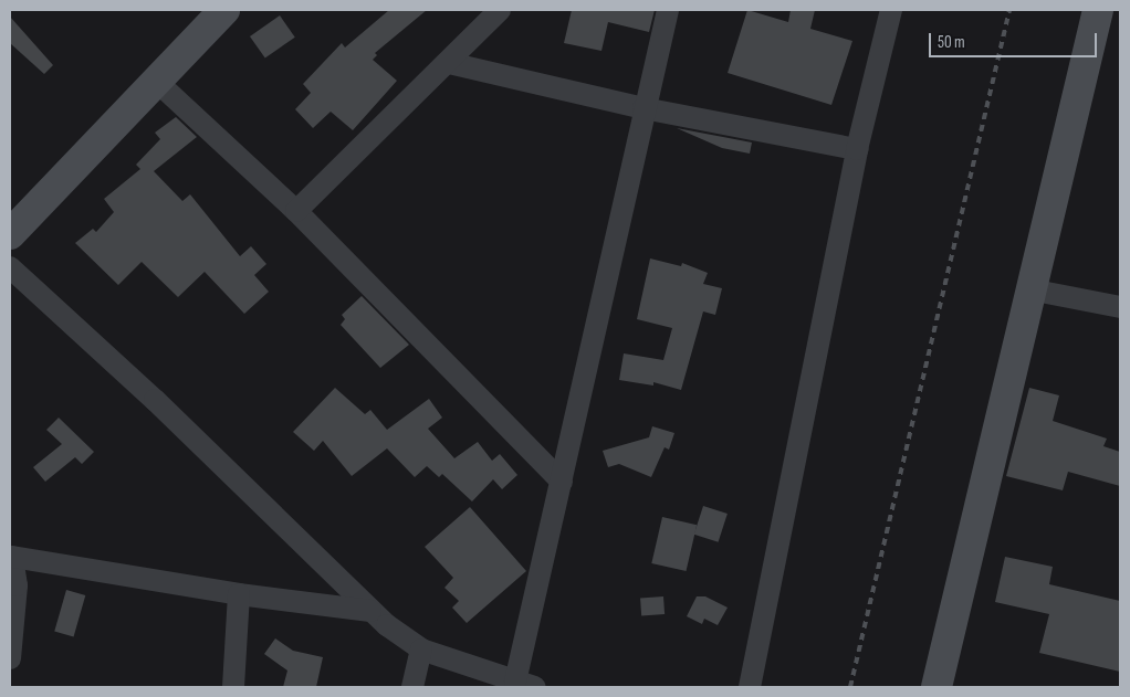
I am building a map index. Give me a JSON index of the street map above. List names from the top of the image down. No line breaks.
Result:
{"scale_bar":"50 m"}
